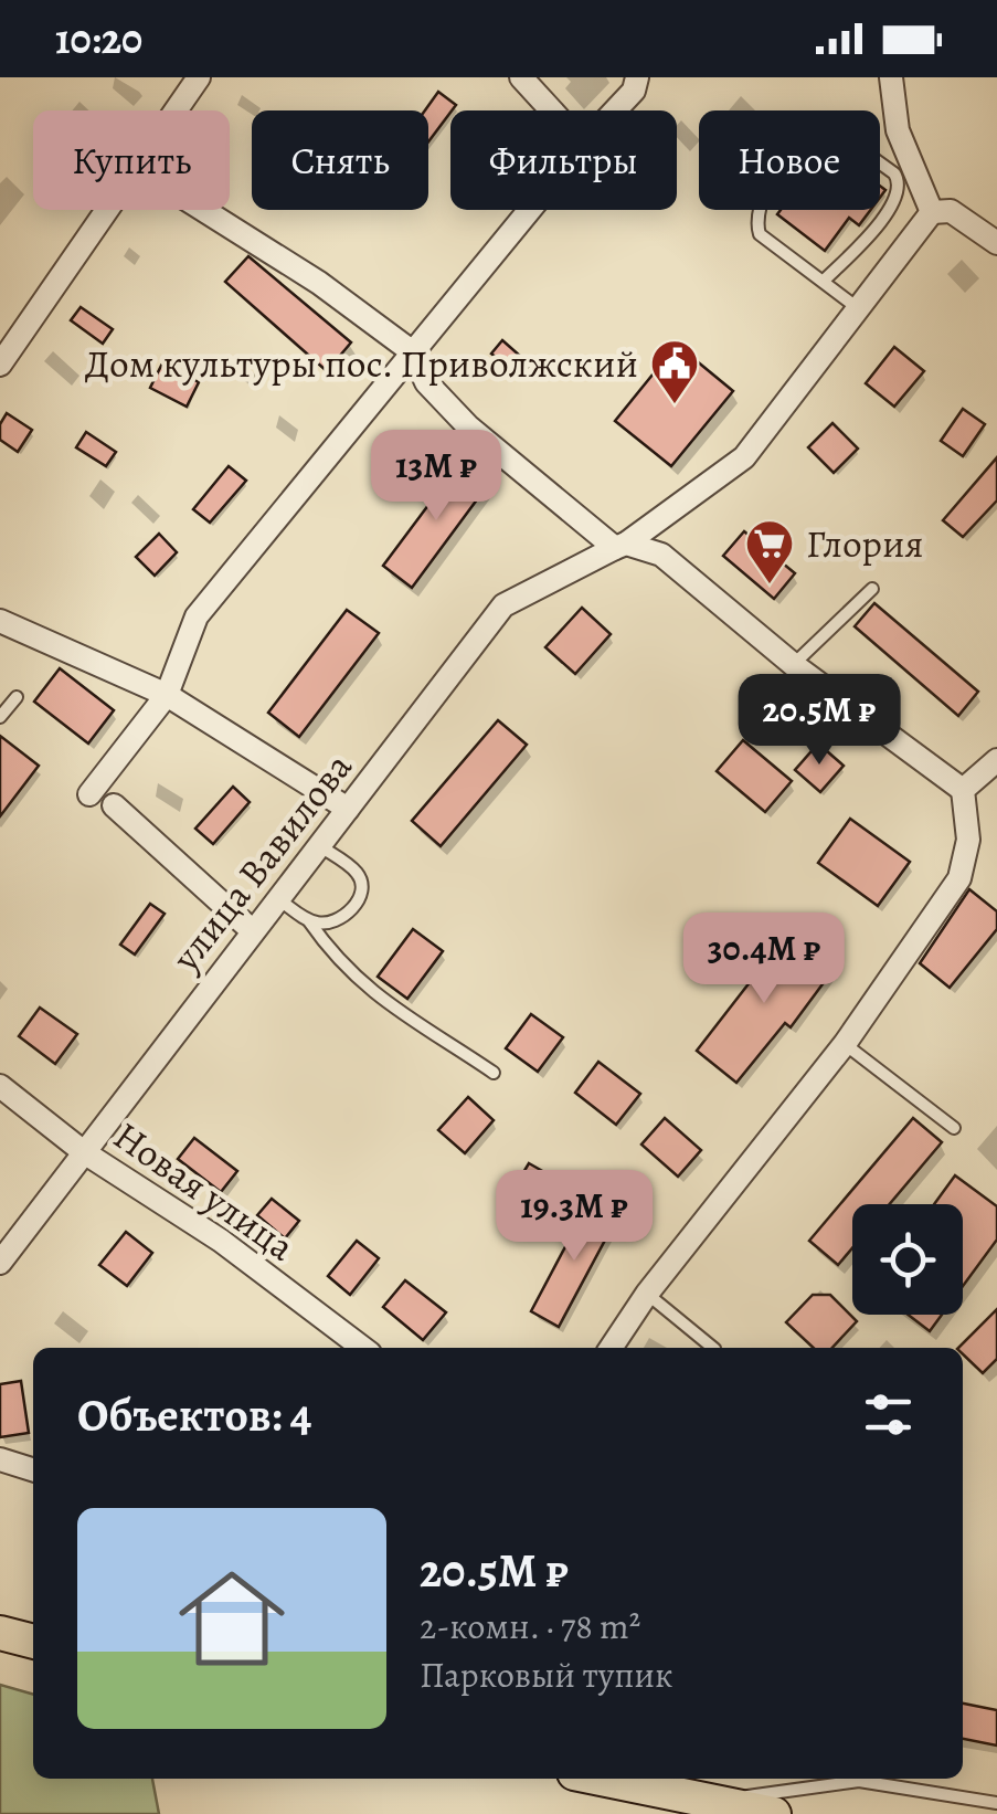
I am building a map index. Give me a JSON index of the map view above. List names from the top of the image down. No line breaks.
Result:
{"streets":{"street":["улица Вавилова","Новая улица"]},"crossings":[["улица Вавилова","Новая улица"]],"places":{"public building":["Дом культуры пос. Приволжский"],"supermarket":["Глория"]},"page":{"status":"10:20","chip":["Купить","Снять","Фильтры","Новое"],"price":["13M ₽","20.5M ₽","30.4M ₽","19.3M ₽"],"heading":"Объектов: 4","list":[{"name":"20.5M ₽","note":"2-комн. · 78 m² · Парковый тупик"}]}}
